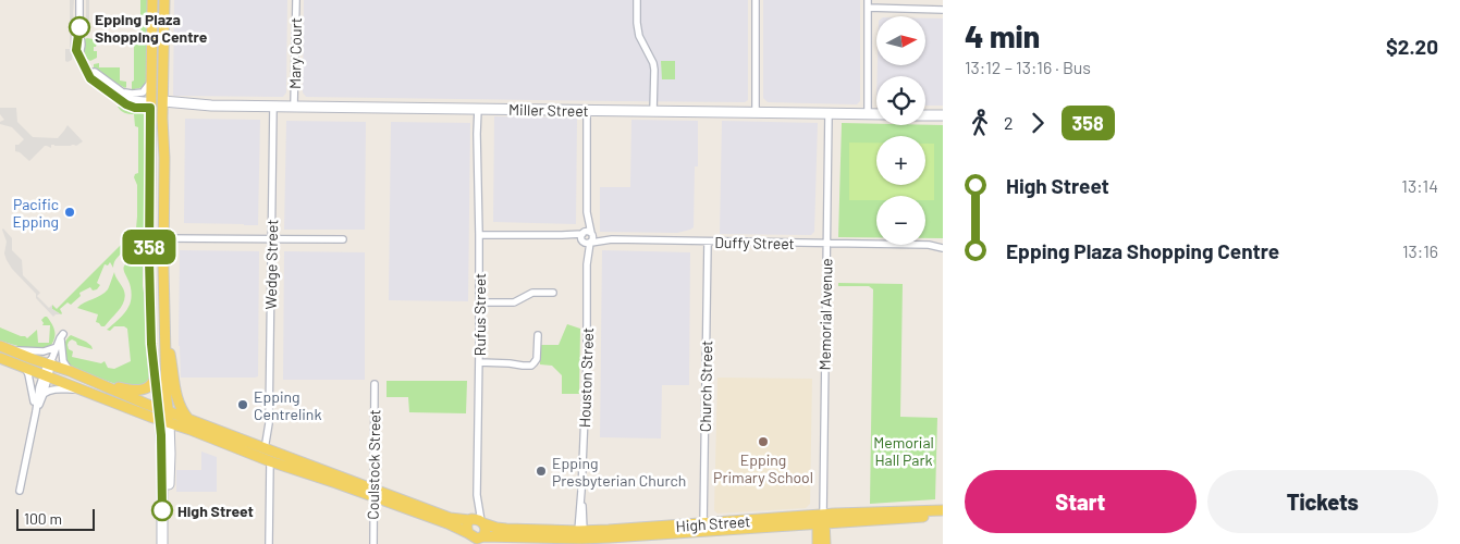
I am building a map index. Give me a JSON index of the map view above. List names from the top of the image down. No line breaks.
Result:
{"streets":{"main road":["Memorial Avenue","High Street"],"street":["Mary Court","Miller Street","Duffy Street","Wedge Street","Rufus Street","Houston Street","Church Street","Coulstock Street"]},"crossings":[["Mary Court","Miller Street"],["Miller Street","Wedge Street"],["Miller Street","Rufus Street"],["Miller Street","Memorial Avenue"],["Miller Street","Houston Street"],["Duffy Street","Rufus Street"],["Duffy Street","Memorial Avenue"],["Duffy Street","Houston Street"],["Duffy Street","Church Street"],["Wedge Street","High Street"],["Rufus Street","High Street"],["Memorial Avenue","High Street"],["Houston Street","High Street"],["Church Street","High Street"],["Coulstock Street","High Street"]],"parks":["Memorial Hall Park"],"places":["Epping Plaza Shopping Centre","Pacific Epping","Epping Centrelink","Epping Primary School","Epping Presbyterian Church","High Street"],"lines":["bus line 358"],"scale_bar":"100 m","north":"right","page":{"on_map":"358","heading":["4 min","13:12 – 13:16 · Bus","$2.20"],"map_buttons":["+","−"],"legs":["2","358"],"list":[{"name":"High Street","value":"13:14"},{"name":"Epping Plaza Shopping Centre","value":"13:16"}],"buttons":["Start","Tickets"],"scale":"100 m"}}
